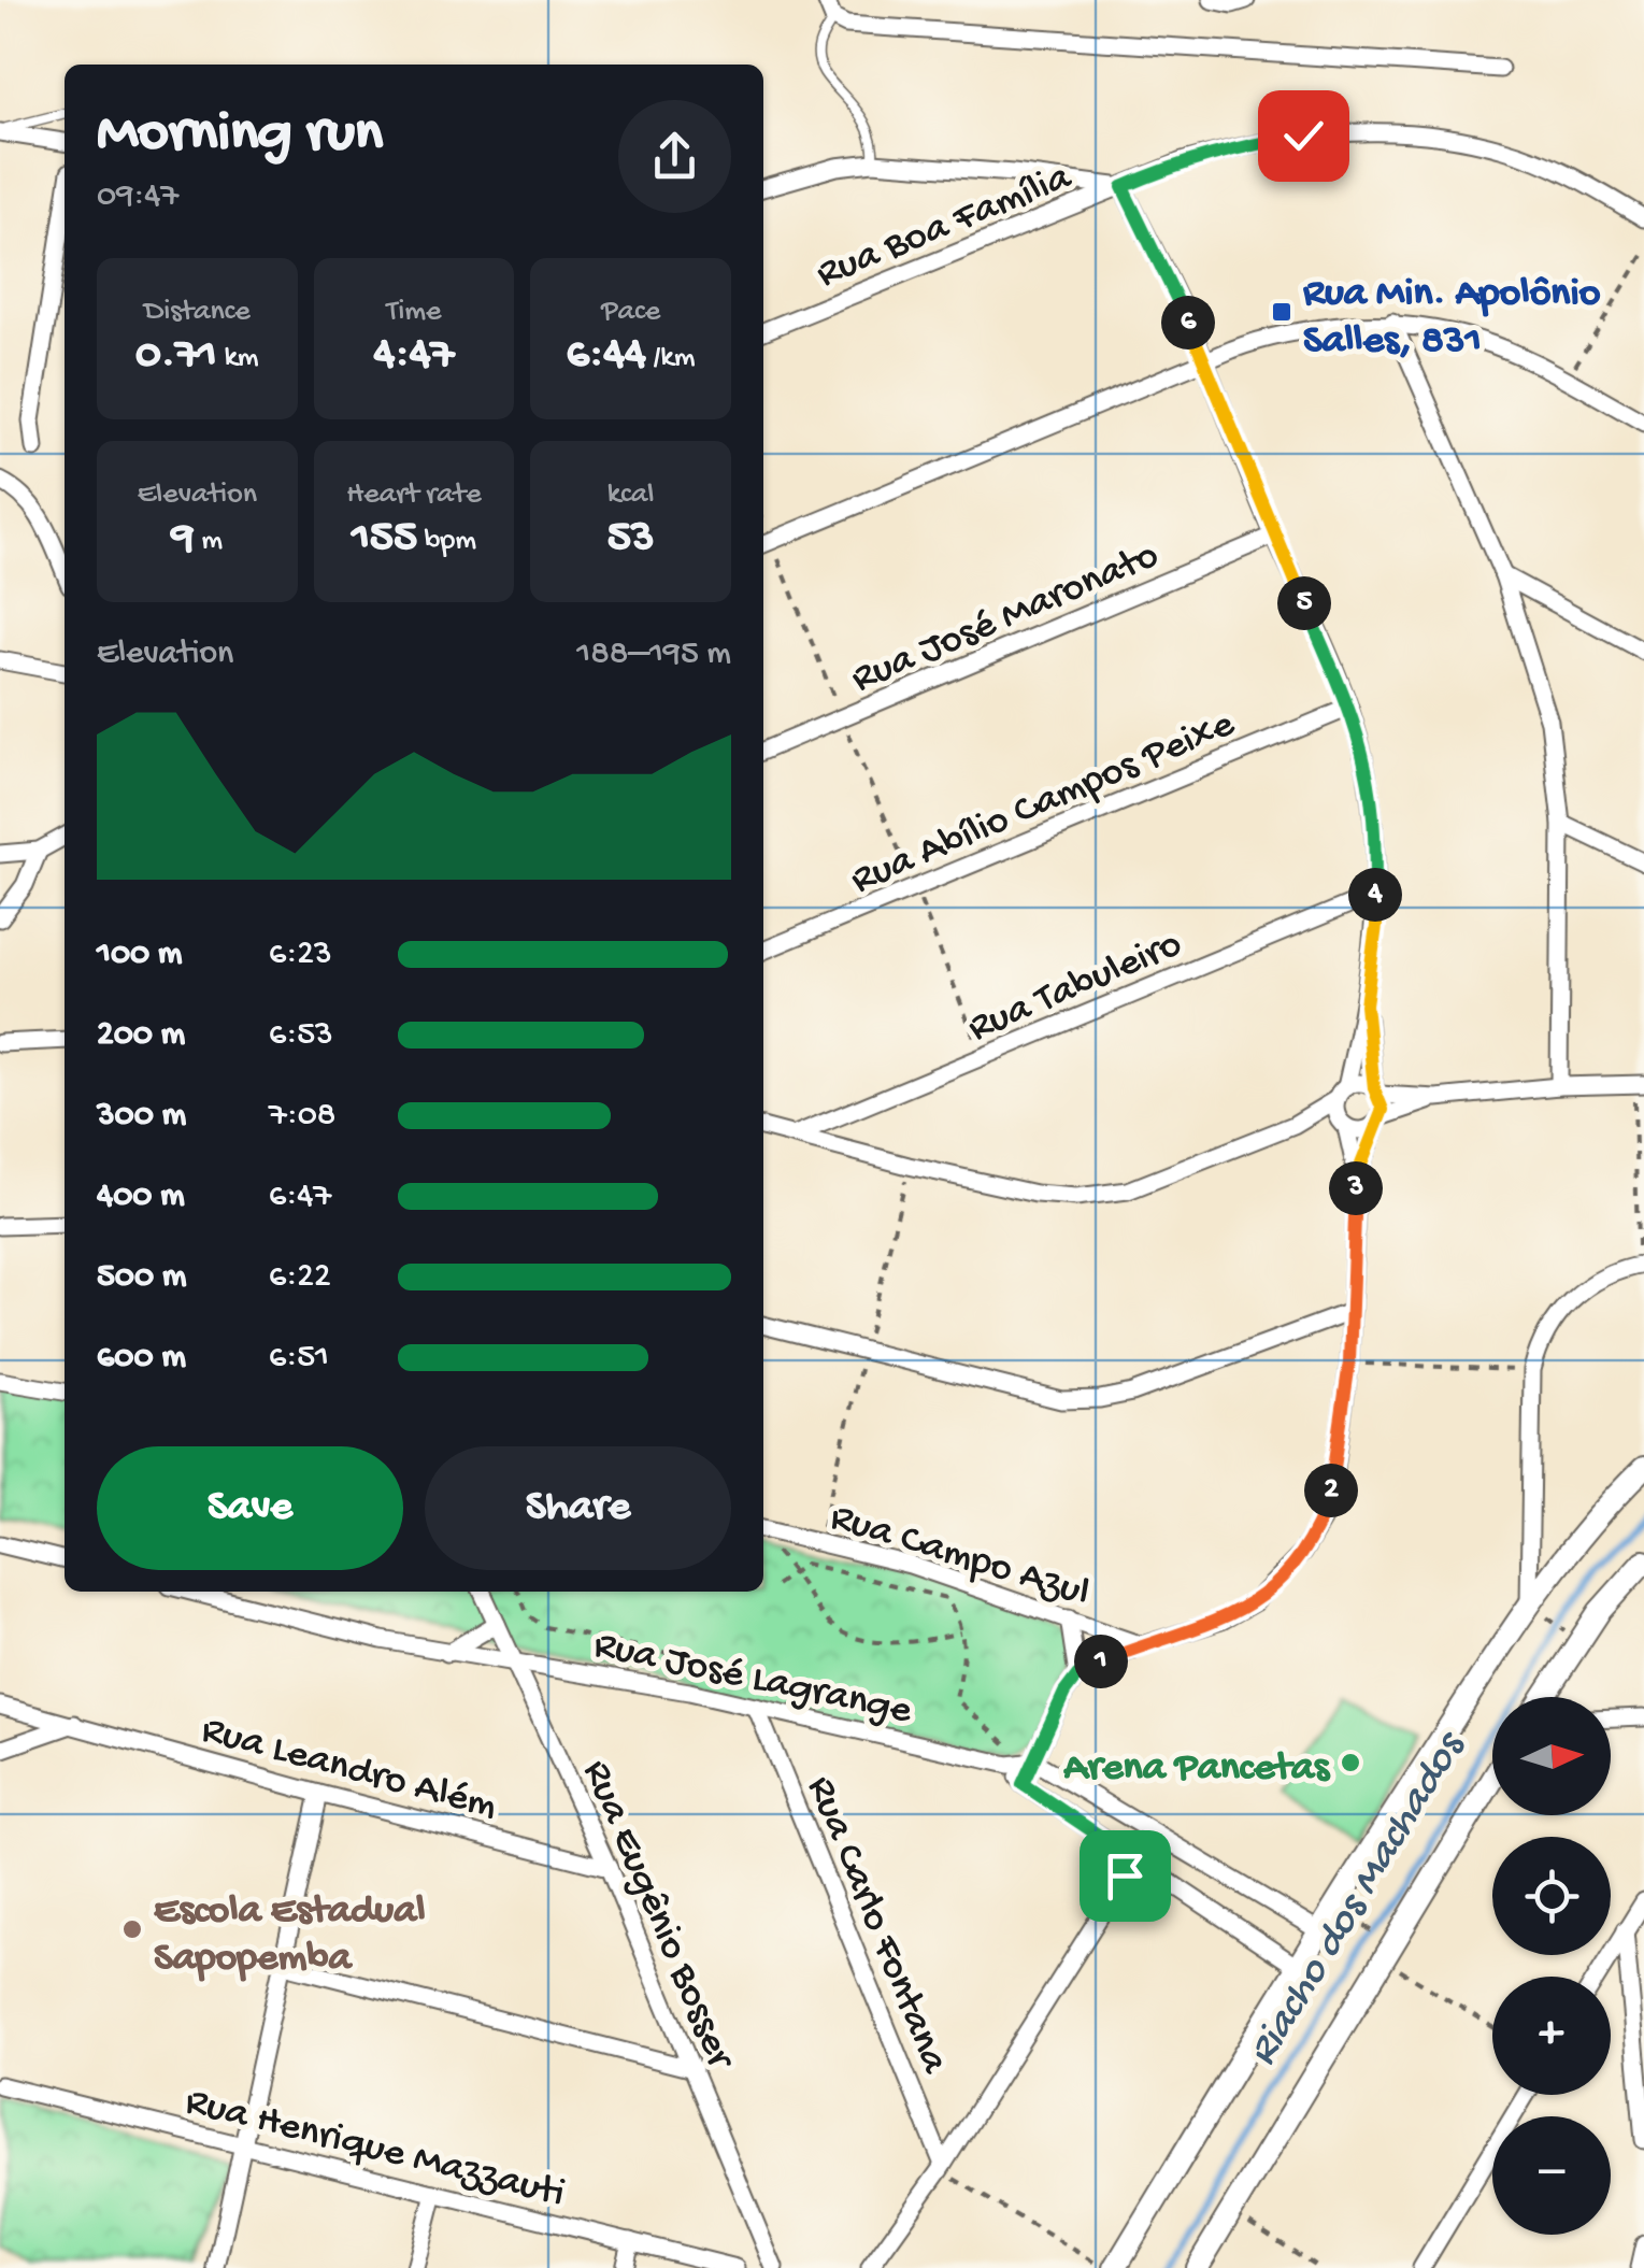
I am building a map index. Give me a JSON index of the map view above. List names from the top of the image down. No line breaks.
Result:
{"streets":{"street":["Rua Boa Família","Rua José Maronato","Rua Abílio Campos Peixe","Rua Tabuleiro","Rua Campo Azul","Rua José Lagrange","Rua Leandro Além","Rua Eugênio Bosser","Rua Carlo Fontana","Rua Henrique Mazzauti"]},"crossings":[["Rua José Lagrange","Rua Eugênio Bosser"],["Rua José Lagrange","Rua Carlo Fontana"],["Rua Leandro Além","Rua Eugênio Bosser"]],"water":["Riacho dos Machados"],"places":{"transit":["Rua Min. Apolônio Salles, 831"],"other":["Arena Pancetas","Escola Estadual Sapopemba"]},"north":"right","page":{"heading":["Morning run","09:47"],"stats":[["Distance","0.71 km"],["Time","4:47"],["Pace","6:44 /km"],["Elevation","9 m"],["Heart rate","155 bpm"],["kcal","53"]],"pins":["6","5","4","3","2","1"],"chart":["Elevation","188–195 m"],"list":[{"name":"100 m","note":"6:23"},{"name":"200 m","note":"6:53"},{"name":"300 m","note":"7:08"},{"name":"400 m","note":"6:47"},{"name":"500 m","note":"6:22"},{"name":"600 m","note":"6:51"}],"buttons":["Save","Share"],"map_buttons":["+","−"]}}
